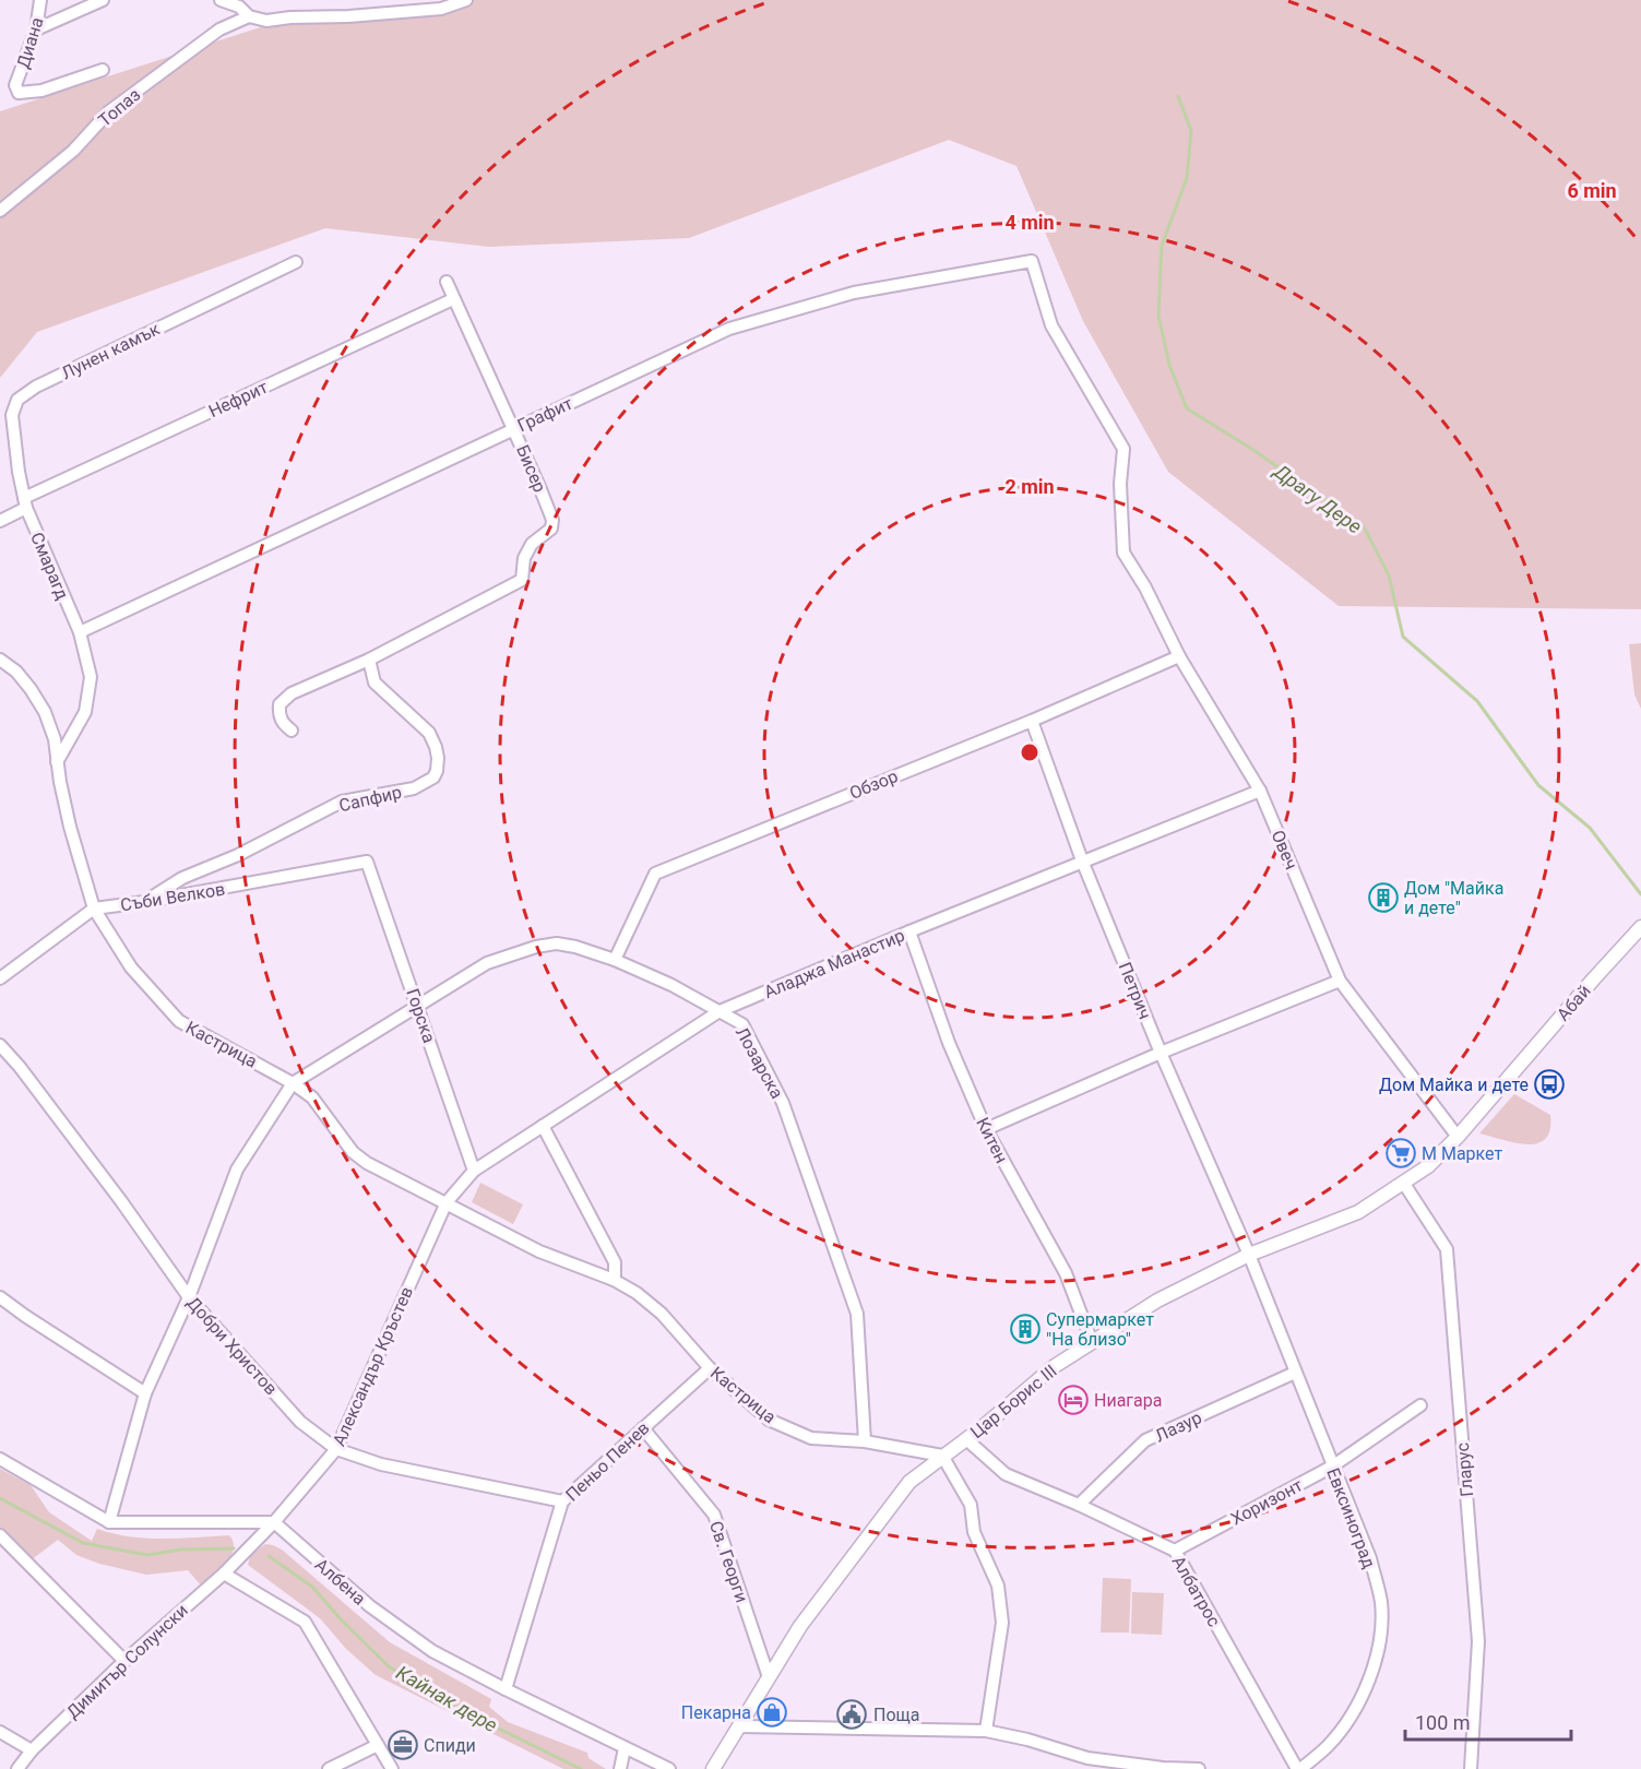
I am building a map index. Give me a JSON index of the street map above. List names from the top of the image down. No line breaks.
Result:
{"streets":{"street":["Диана","Топаз","Лунен камък","Нефрит","Графит","Бисер","Смарагд","Обзор","Сапфир","Овеч","Съби Велков","Аладжа Манастир","Петрич","Абай","Горска","Кастрица","Лозарска","Китен","Добри Христов","Александър Кръстев","Цар Борис III","Лазур","Пеньо Пенев","Гларус","Хоризонт","Евксиноград","Св. Георги","Албена","Албатрос","Димитър Солунски"]},"crossings":[["Лунен камък","Нефрит"],["Лунен камък","Смарагд"],["Нефрит","Бисер"],["Нефрит","Смарагд"],["Графит","Бисер"],["Графит","Смарагд"],["Графит","Овеч"],["Бисер","Сапфир"],["Смарагд","Кастрица"],["Обзор","Овеч"],["Обзор","Петрич"],["Обзор","Лозарска"],["Сапфир","Съби Велков"],["Овеч","Аладжа Манастир"],["Овеч","Цар Борис III"],["Съби Велков","Горска"],["Съби Велков","Кастрица"],["Аладжа Манастир","Петрич"],["Аладжа Манастир","Горска"],["Аладжа Манастир","Кастрица"],["Аладжа Манастир","Лозарска"],["Аладжа Манастир","Китен"],["Аладжа Манастир","Александър Кръстев"],["Петрич","Цар Борис III"],["Петрич","Евксиноград"],["Абай","Цар Борис III"],["Горска","Лозарска"],["Кастрица","Лозарска"],["Кастрица","Александър Кръстев"],["Кастрица","Цар Борис III"],["Кастрица","Пеньо Пенев"],["Китен","Цар Борис III"],["Добри Христов","Александър Кръстев"],["Добри Христов","Пеньо Пенев"],["Александър Кръстев","Албена"],["Александър Кръстев","Димитър Солунски"],["Цар Борис III","Гларус"],["Цар Борис III","Евксиноград"],["Цар Борис III","Св. Георги"],["Цар Борис III","Албатрос"],["Лазур","Евксиноград"],["Лазур","Албатрос"],["Пеньо Пенев","Св. Георги"],["Пеньо Пенев","Албена"],["Хоризонт","Евксиноград"],["Хоризонт","Албатрос"],["Евксиноград","Албатрос"]],"water":["Драгу Дере","Кайнак дере"],"places":{"building":["Дом \"Майка и дете\"","Супермаркет \"На близо\""],"bus stop":["Дом Майка и дете"],"supermarket":["М Маркет"],"hotel":["Ниагара"],"shop":["Пекарна"],"public building":["Поща"],"office":["Спиди"]},"scale_bar":"100 m","rings":["6 min","4 min","2 min"]}
